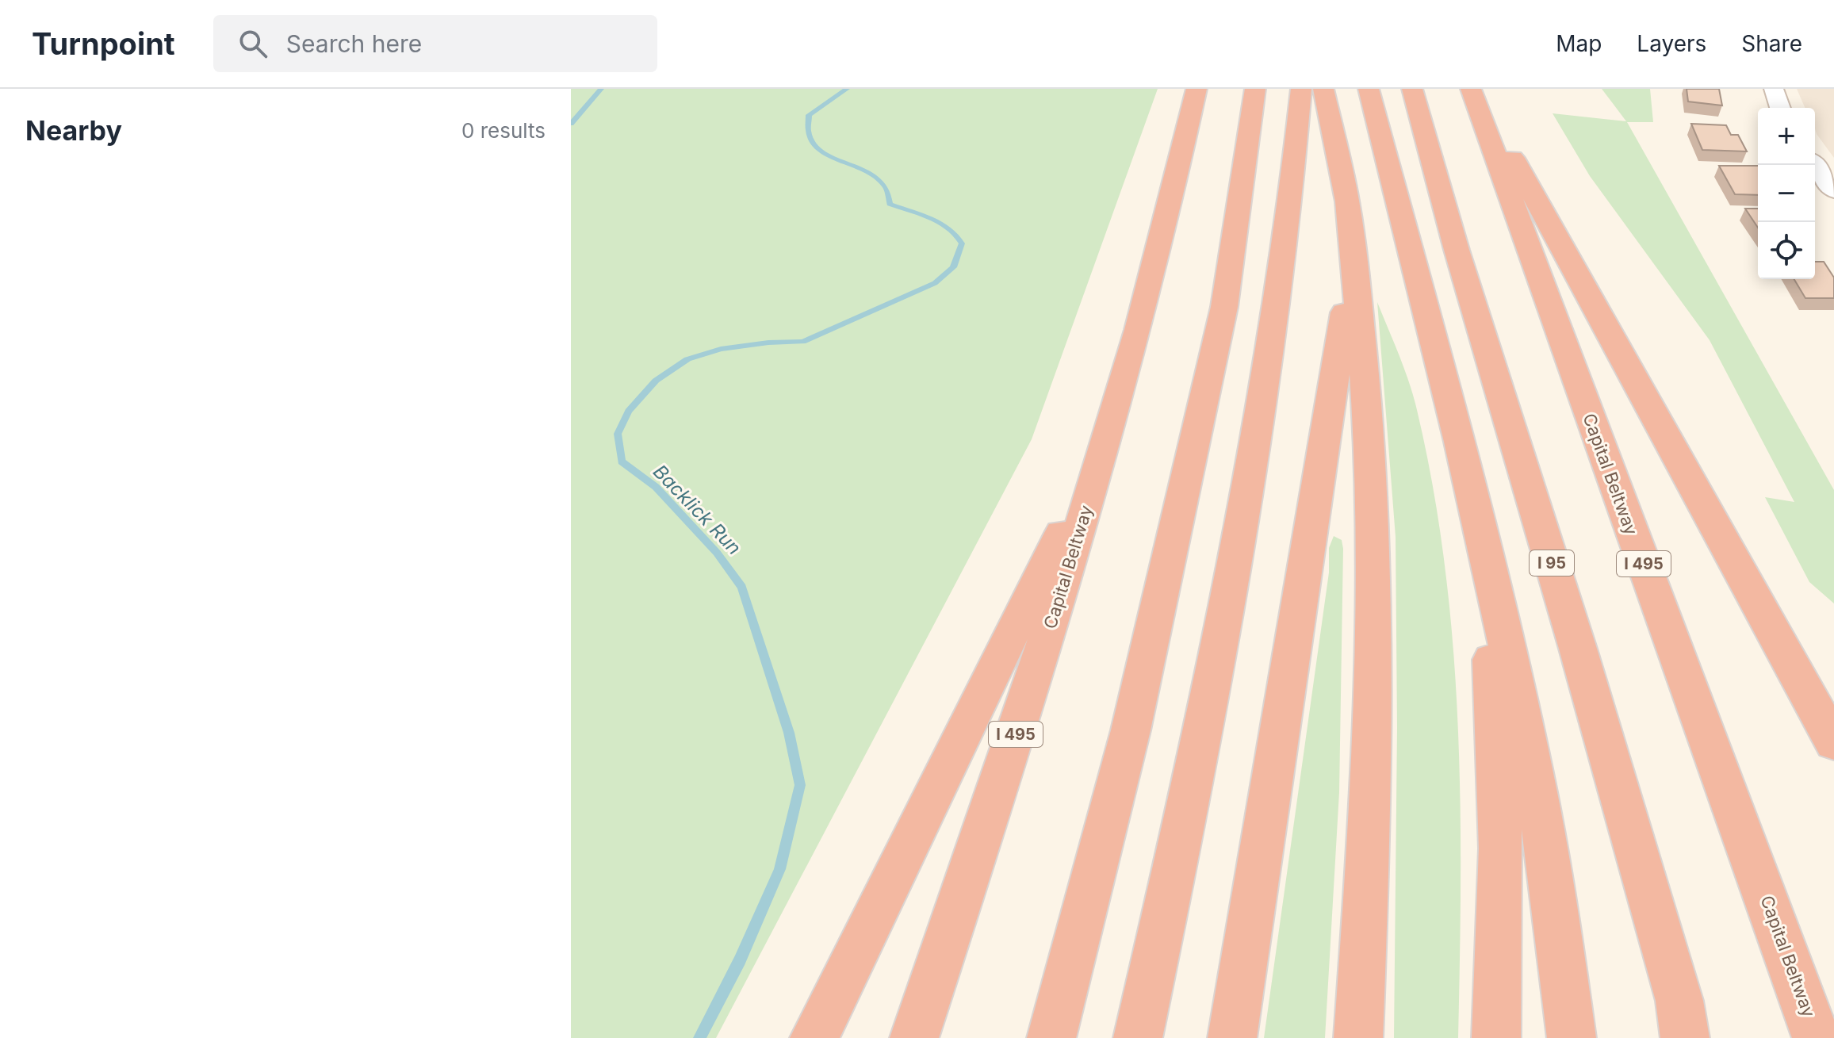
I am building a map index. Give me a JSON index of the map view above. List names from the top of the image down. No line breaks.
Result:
{"streets":{"highway":["Capital Beltway","I 95","I 495"]},"water":["Backlick Run"],"page":{"header":"Turnpoint","search":"Search here","nav":["Map","Layers","Share"],"heading":["Nearby","0 results"],"map_buttons":["+","−"]}}
